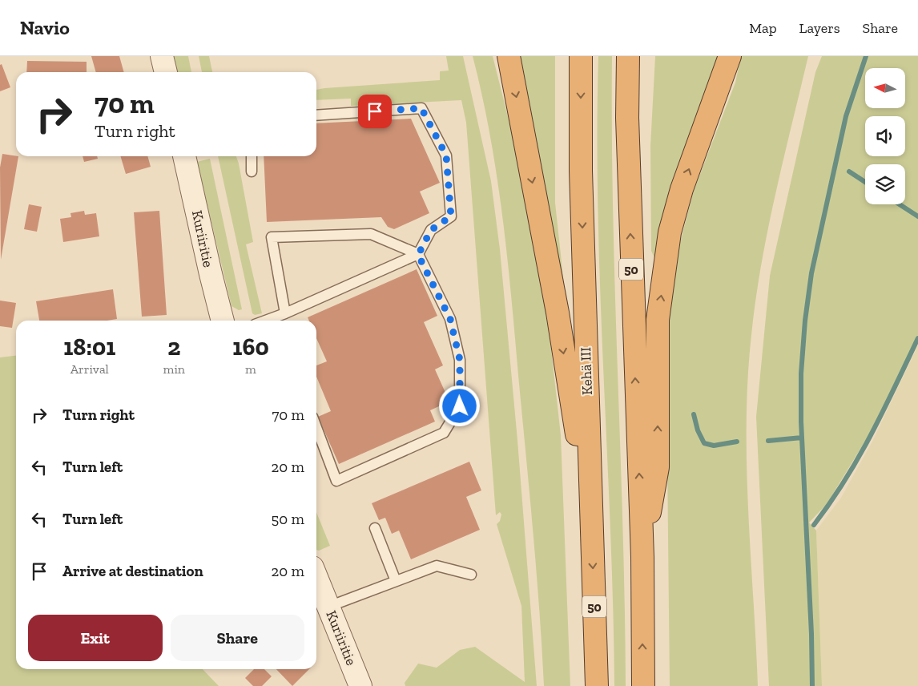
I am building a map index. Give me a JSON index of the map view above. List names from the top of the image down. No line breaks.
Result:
{"streets":{"highway":["50","Kehä III"],"street":["Kuriiritie"]},"north":"left","page":{"header":"Navio","nav":["Map","Layers","Share"],"turn":["70 m","Turn right"],"eta":["18:01","Arrival","2","min","160","m"],"list":[{"name":"Turn right","value":"70 m"},{"name":"Turn left","value":"20 m"},{"name":"Turn left","value":"50 m"},{"name":"Arrive at destination","value":"20 m"}],"buttons":["Exit","Share"]}}
